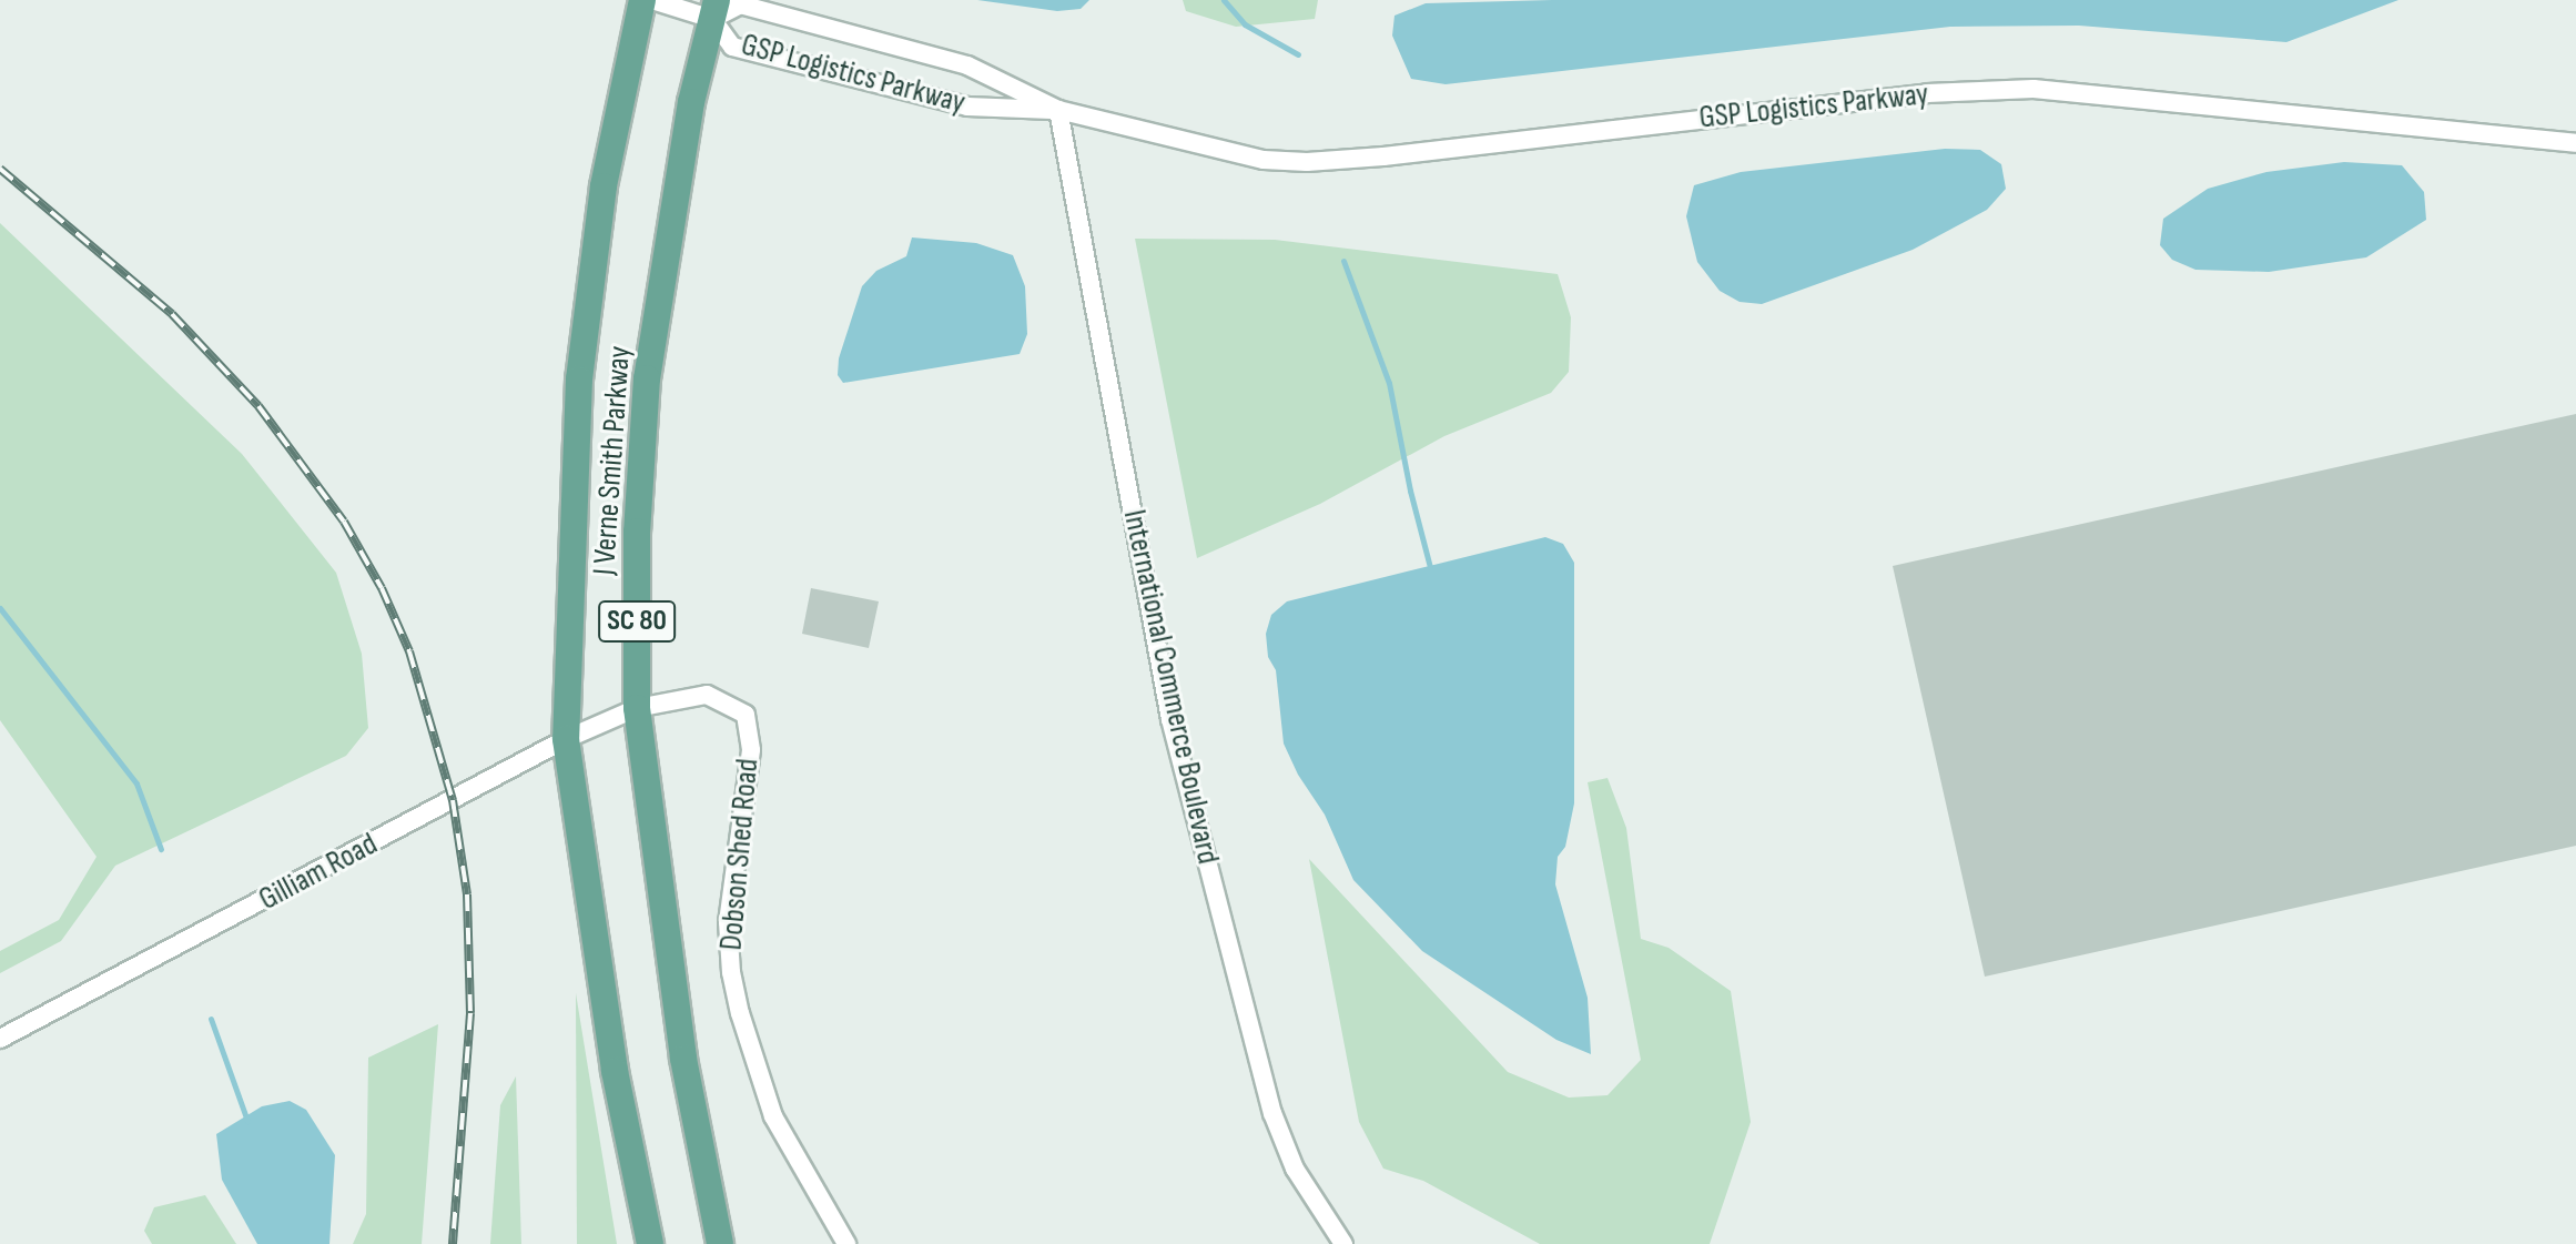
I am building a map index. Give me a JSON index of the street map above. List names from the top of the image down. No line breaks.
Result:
{"streets":{"main road":["J Verne Smith Parkway","SC 80"],"street":["GSP Logistics Parkway","International Commerce Boulevard","Dobson Shed Road","Gilliam Road"]},"crossings":[["GSP Logistics Parkway","J Verne Smith Parkway"],["GSP Logistics Parkway","International Commerce Boulevard"],["J Verne Smith Parkway","Dobson Shed Road"],["J Verne Smith Parkway","Gilliam Road"],["Dobson Shed Road","Gilliam Road"]]}
